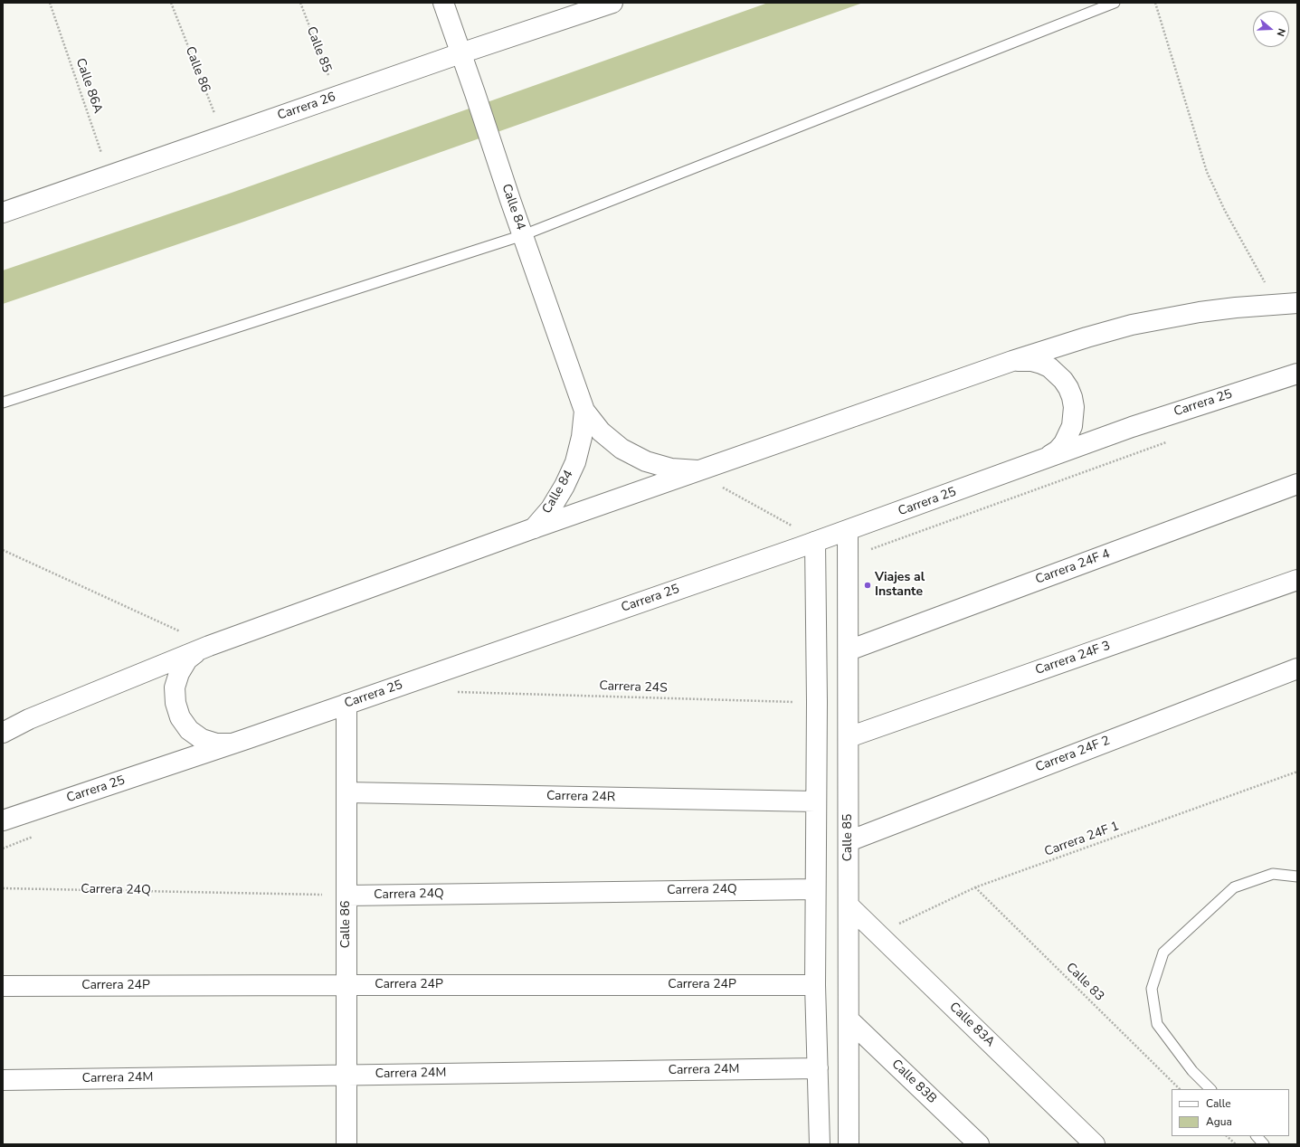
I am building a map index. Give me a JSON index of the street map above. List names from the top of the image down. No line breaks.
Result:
{"streets":{"street":["Calle 85","Calle 86","Carrera 26","Calle 84","Carrera 25","Carrera 24F 4","Carrera 24F 3","Carrera 24F 2","Carrera 24R","Carrera 24Q","Carrera 24P","Calle 83A","Carrera 24M","Calle 83B"],"path":["Calle 86A","Carrera 24S","Carrera 24F 1","Calle 83"]},"crossings":[["Calle 85","Carrera 26"],["Calle 85","Carrera 25"],["Calle 85","Carrera 24F 4"],["Calle 85","Carrera 24F 3"],["Calle 85","Carrera 24F 2"],["Calle 85","Calle 83A"],["Calle 85","Calle 83B"],["Calle 86","Carrera 26"],["Calle 86","Carrera 25"],["Calle 86","Carrera 24R"],["Calle 86","Carrera 24Q"],["Calle 86","Carrera 24P"],["Calle 86","Carrera 24M"],["Calle 86A","Carrera 26"],["Carrera 26","Calle 84"],["Carrera 24F 1","Calle 83"],["Carrera 24F 1","Calle 83A"]],"places":["Viajes al Instante"],"legend":["Calle","Agua"],"north":"right"}
